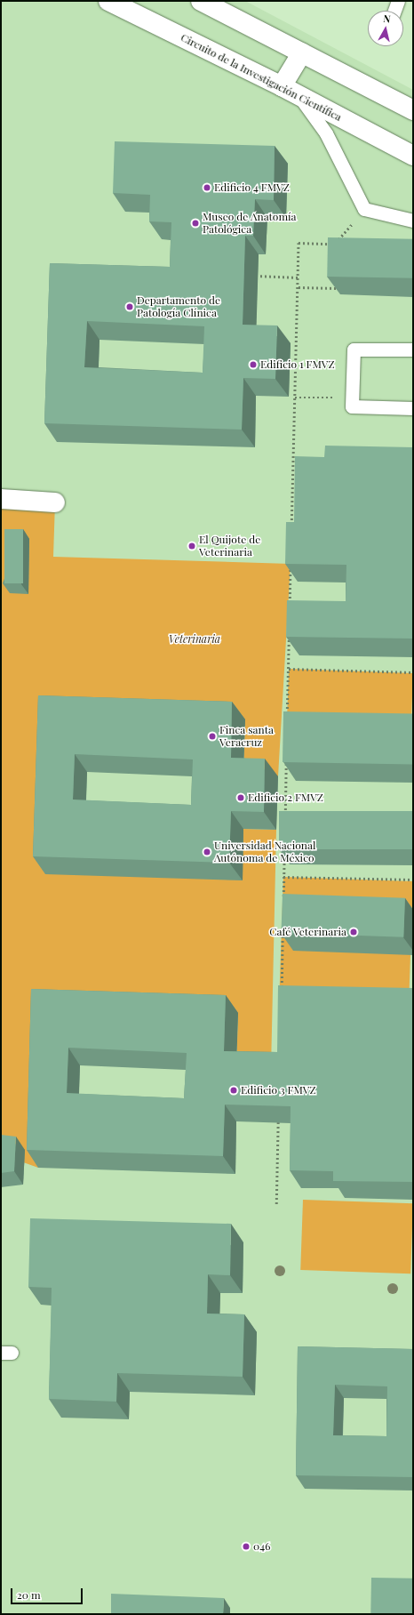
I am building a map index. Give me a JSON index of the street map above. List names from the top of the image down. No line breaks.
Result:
{"streets":{"street":["Circuito de la Investigación Científica"]},"parks":["Veterinaria"],"places":["Edificio 4 FMVZ","Museo de Anatomía Patológica","Departamento de Patología Clínica","Edificio 1 FMVZ","El Quijote de Veterinaria","Finca santa Veracruz","Edificio 2 FMVZ","Universidad Nacional Autónoma de México","Café Veterinaria","Edificio 3 FMVZ","046"],"scale_bar":"20 m","north":"top"}
